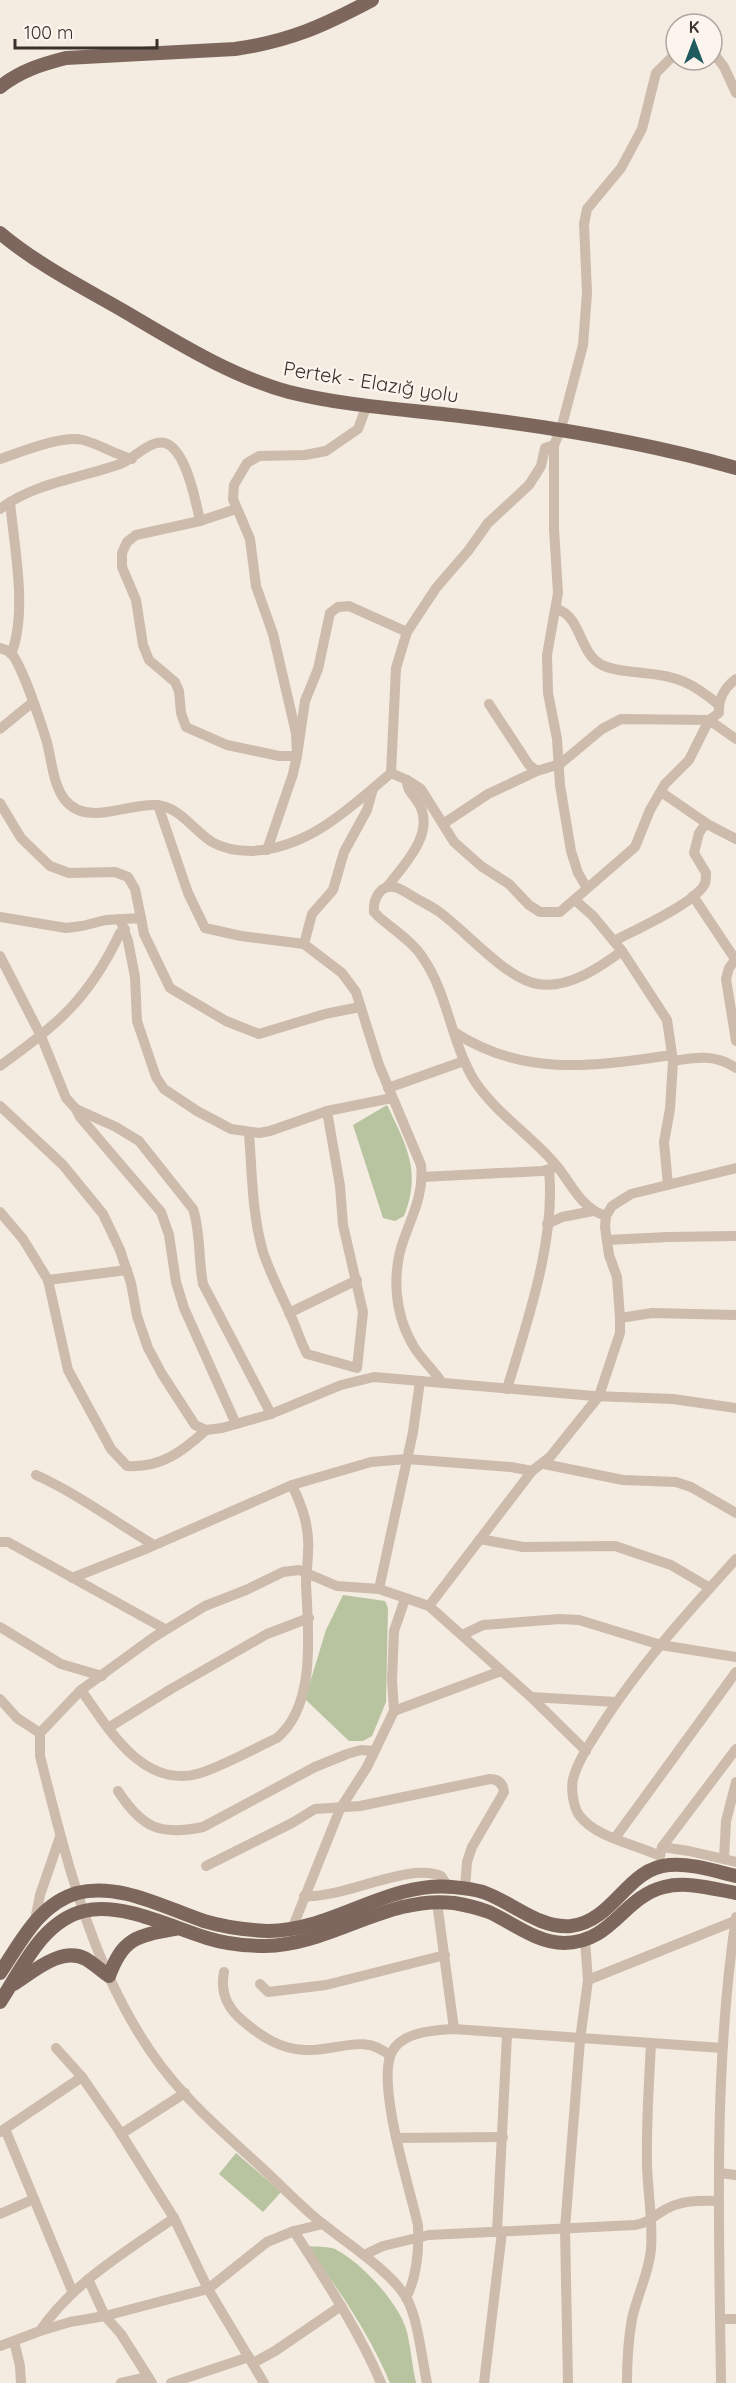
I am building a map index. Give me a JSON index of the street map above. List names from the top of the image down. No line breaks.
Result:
{"streets":{"main road":["Pertek - Elazığ yolu"]},"scale_bar":"100 m","north":"top"}
